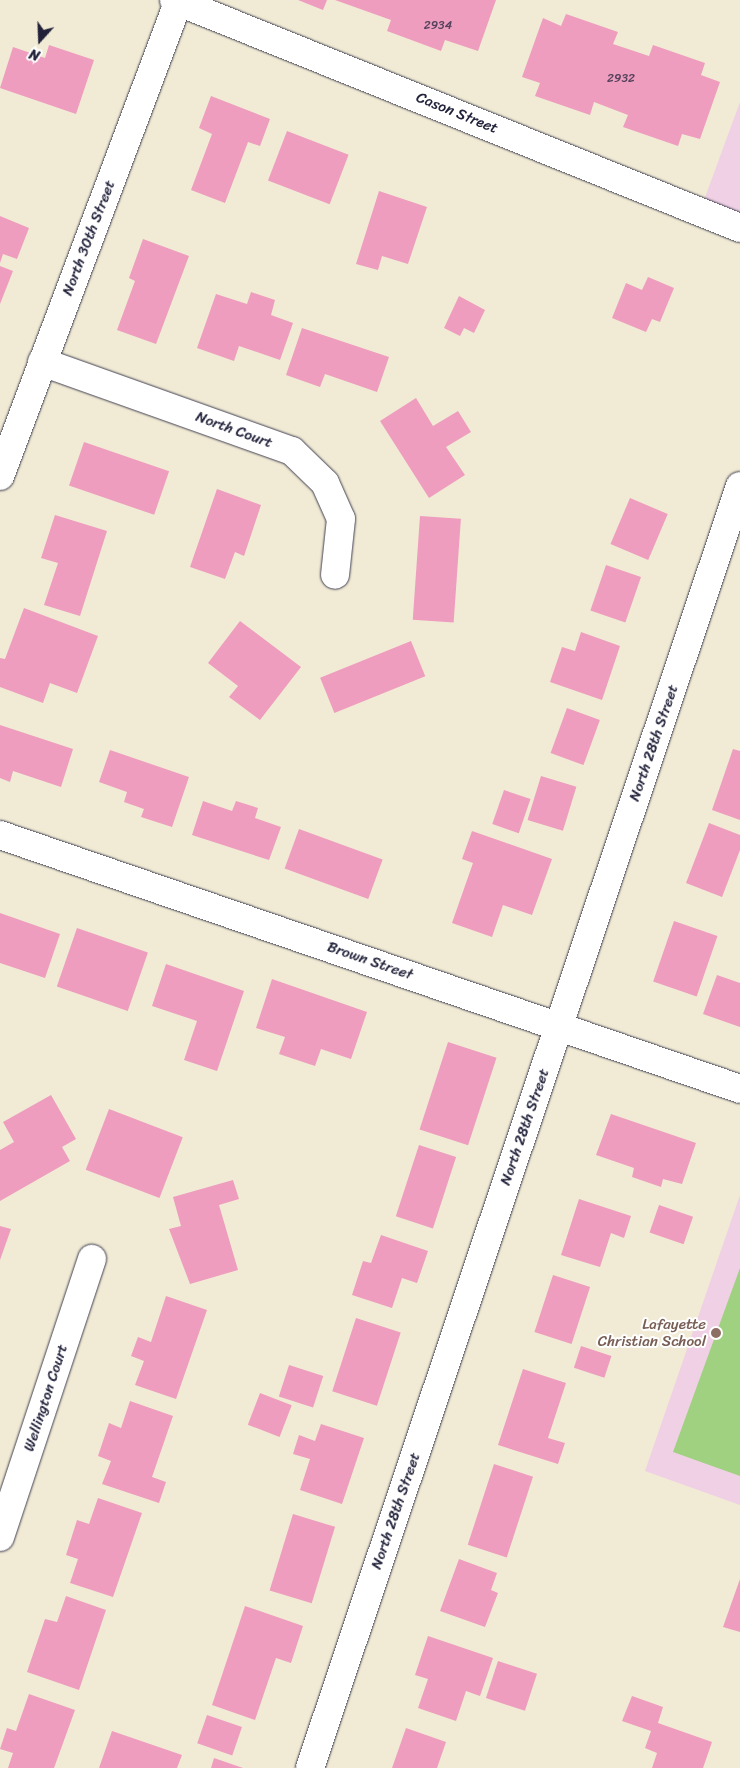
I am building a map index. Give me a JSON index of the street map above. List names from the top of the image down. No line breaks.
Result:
{"streets":{"street":["Cason Street","North 30th Street","North Court","North 28th Street","Brown Street","Wellington Court"]},"crossings":[["Cason Street","North 30th Street"],["North 30th Street","North Court"],["North 28th Street","Brown Street"]],"places":["Lafayette Christian School"],"house_numbers":["2934","2932"],"north":"bottom"}
